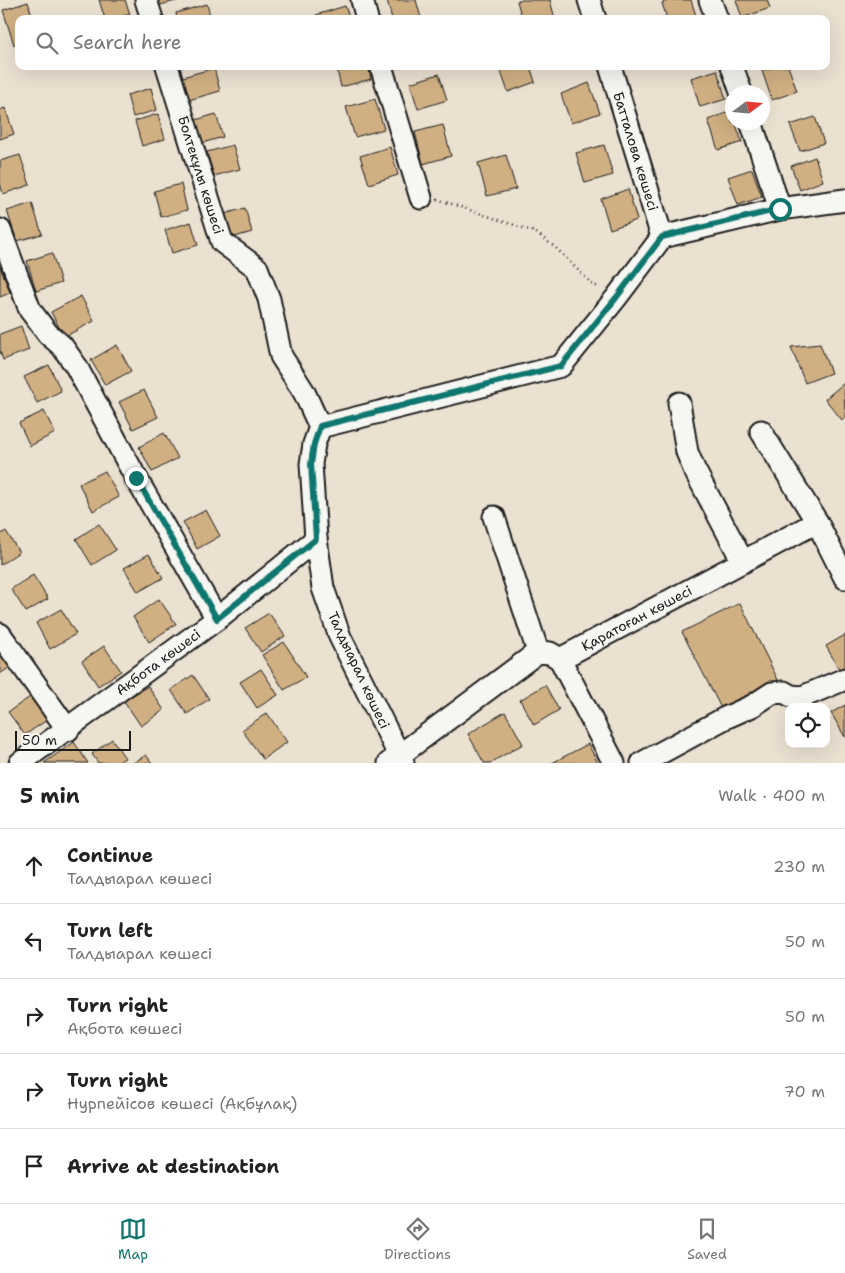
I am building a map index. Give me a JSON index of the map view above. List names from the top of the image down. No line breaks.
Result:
{"streets":{"street":["Батталова көшесі","Болтекұлы көшесі","Қаратоған көшесі","Ақбота көшесі","Талдыарал көшесі"]},"crossings":[["Болтекұлы көшесі","Талдыарал көшесі"],["Ақбота көшесі","Талдыарал көшесі"]],"scale_bar":"50 m","north":"right","page":{"search":"Search here","scale":"50 m","heading":["5 min","Walk · 400 m"],"list":[["Continue","Талдыарал көшесі","230 m"],["Turn left","Талдыарал көшесі","50 m"],["Turn right","Ақбота көшесі","50 m"],["Turn right","Нурпейісов көшесі (Ақбұлақ)","70 m"],"Arrive at destination"],"nav":["Map","Directions","Saved"]}}
